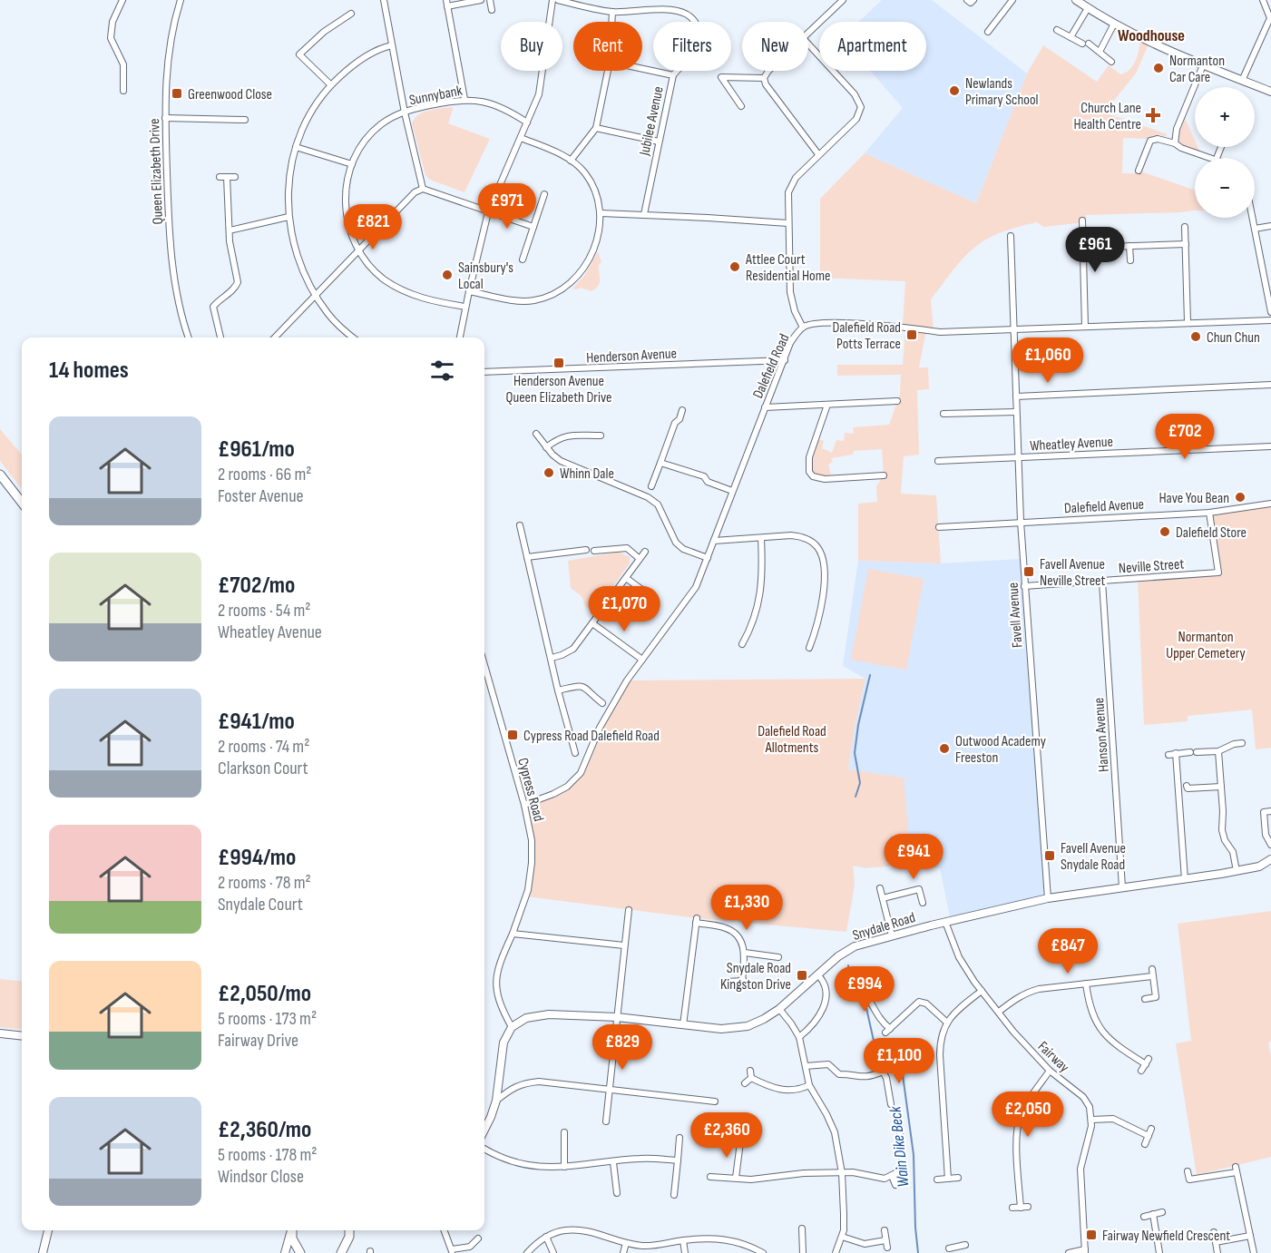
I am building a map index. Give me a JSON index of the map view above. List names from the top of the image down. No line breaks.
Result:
{"streets":{"street":["Sunnybank","Jubilee Avenue","Queen Elizabeth Drive","Henderson Avenue","Dalefield Road","Wheatley Avenue","Dalefield Avenue","Neville Street","Favell Avenue","Hanson Avenue","Cypress Road","Snydale Road","Fairway"]},"crossings":[["Henderson Avenue","Dalefield Road"],["Dalefield Road","Favell Avenue"],["Dalefield Road","Cypress Road"],["Wheatley Avenue","Favell Avenue"],["Dalefield Avenue","Neville Street"],["Dalefield Avenue","Favell Avenue"],["Neville Street","Favell Avenue"],["Neville Street","Hanson Avenue"],["Favell Avenue","Snydale Road"],["Hanson Avenue","Snydale Road"],["Cypress Road","Snydale Road"],["Snydale Road","Fairway"]],"districts":["Woodhouse"],"water":["Wain Dike Beck"],"parks":["Normanton Upper Cemetery","Dalefield Road Allotments"],"places":{"other":["Normanton Car Care","Newlands Primary School","Attlee Court Residential Home","Sainsbury's Local","Chun Chun","Whinn Dale","Have You Bean","Dalefield Store","Outwood Academy Freeston"],"transit":["Greenwood Close","Dalefield Road Potts Terrace","Henderson Avenue Queen Elizabeth Drive","Favell Avenue Neville Street","Cypress Road Dalefield Road","Favell Avenue Snydale Road","Snydale Road Kingston Drive","Fairway Newfield Crescent"],"health":["Church Lane Health Centre"]},"page":{"chip":["Buy","Rent","Filters","New","Apartment"],"map_buttons":["+","−"],"price":["£971","£821","£961","£1,060","£702","£1,070","£941","£1,330","£847","£994","£829","£1,100","£2,050","£2,360"],"heading":"14 homes","list":[{"name":"£961/mo","note":"2 rooms · 66 m² · Foster Avenue"},{"name":"£702/mo","note":"2 rooms · 54 m² · Wheatley Avenue"},{"name":"£941/mo","note":"2 rooms · 74 m² · Clarkson Court"},{"name":"£994/mo","note":"2 rooms · 78 m² · Snydale Court"},{"name":"£2,050/mo","note":"5 rooms · 173 m² · Fairway Drive"},{"name":"£2,360/mo","note":"5 rooms · 178 m² · Windsor Close"}]}}
